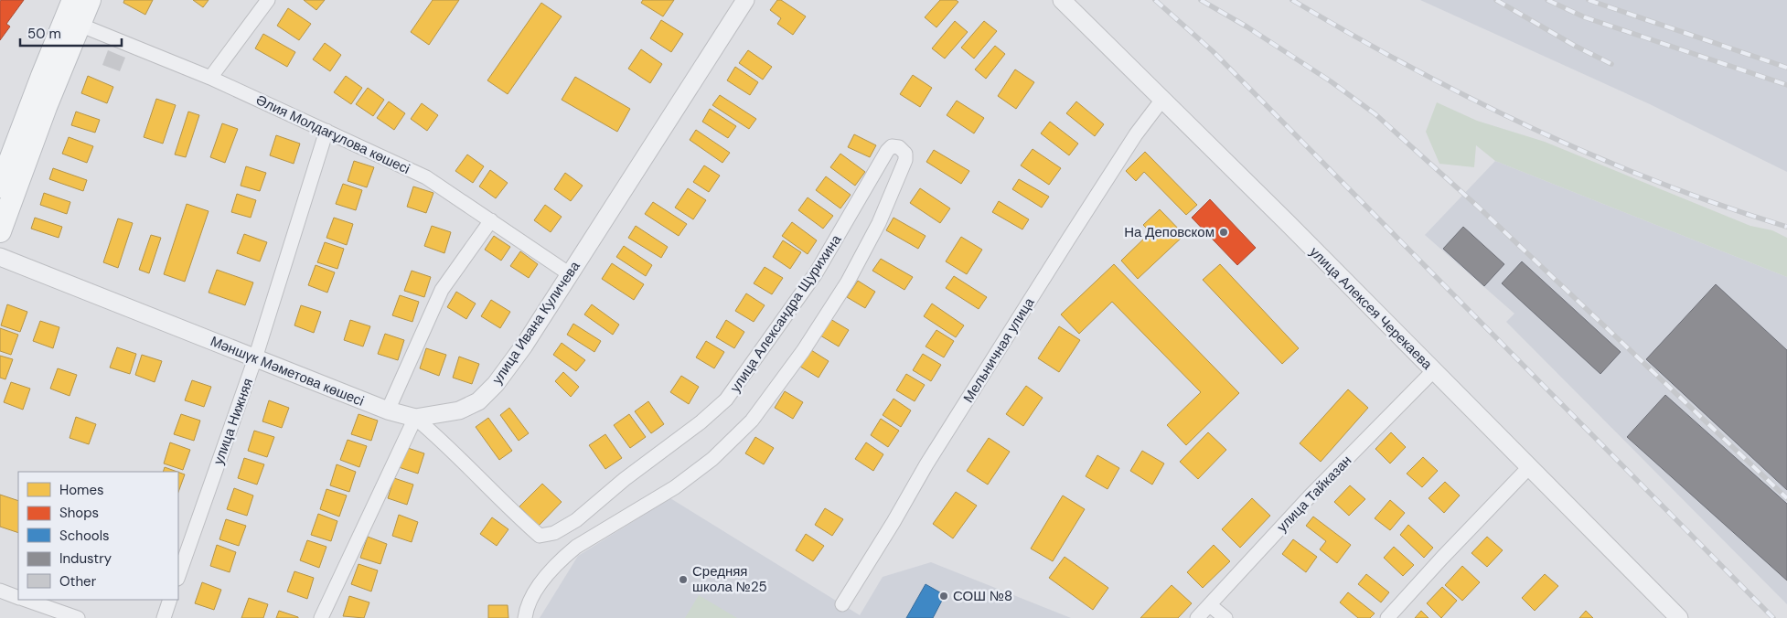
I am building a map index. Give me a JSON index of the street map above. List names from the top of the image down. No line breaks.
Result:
{"streets":{"street":["Әлия Молдағұлова көшесі","улица Алексея Черекаева","улица Александра Щурихина","улица Ивана Куличева","Мельничная улица","Мәншүк Мәметова көшесі","улица Нижняя","улица Тайказан"]},"crossings":[["Әлия Молдағұлова көшесі","улица Ивана Куличева"],["Әлия Молдағұлова көшесі","улица Нижняя"],["улица Алексея Черекаева","Мельничная улица"],["улица Алексея Черекаева","улица Тайказан"],["улица Александра Щурихина","Мәншүк Мәметова көшесі"],["улица Ивана Куличева","Мәншүк Мәметова көшесі"],["Мәншүк Мәметова көшесі","улица Нижняя"]],"places":["На Деповском","Средняя школа №25","СОШ №8"],"legend":["Homes","Shops","Schools","Industry","Other"],"scale_bar":"50 m"}
